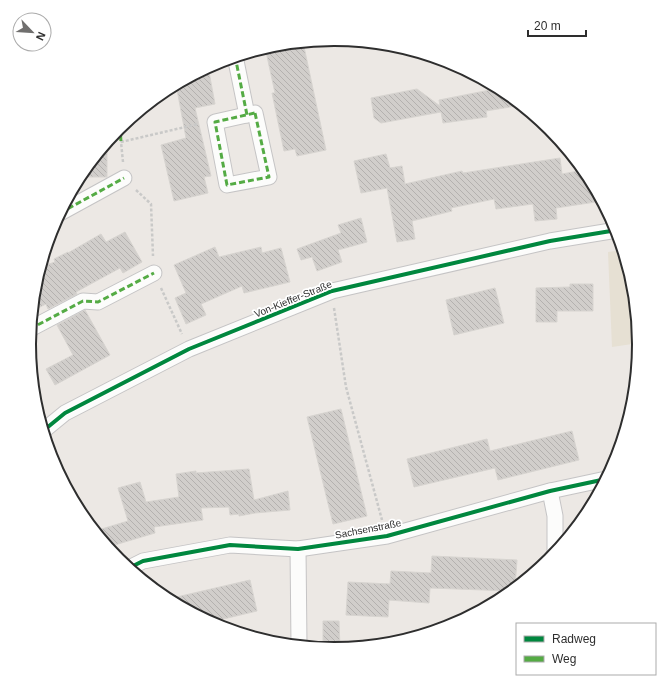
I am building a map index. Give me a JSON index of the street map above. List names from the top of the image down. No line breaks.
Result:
{"streets":{"street":["Von-Kieffer-Straße","Sachsenstraße"]},"legend":["Radweg","Weg"],"scale_bar":"20 m","north":"bottom right"}
